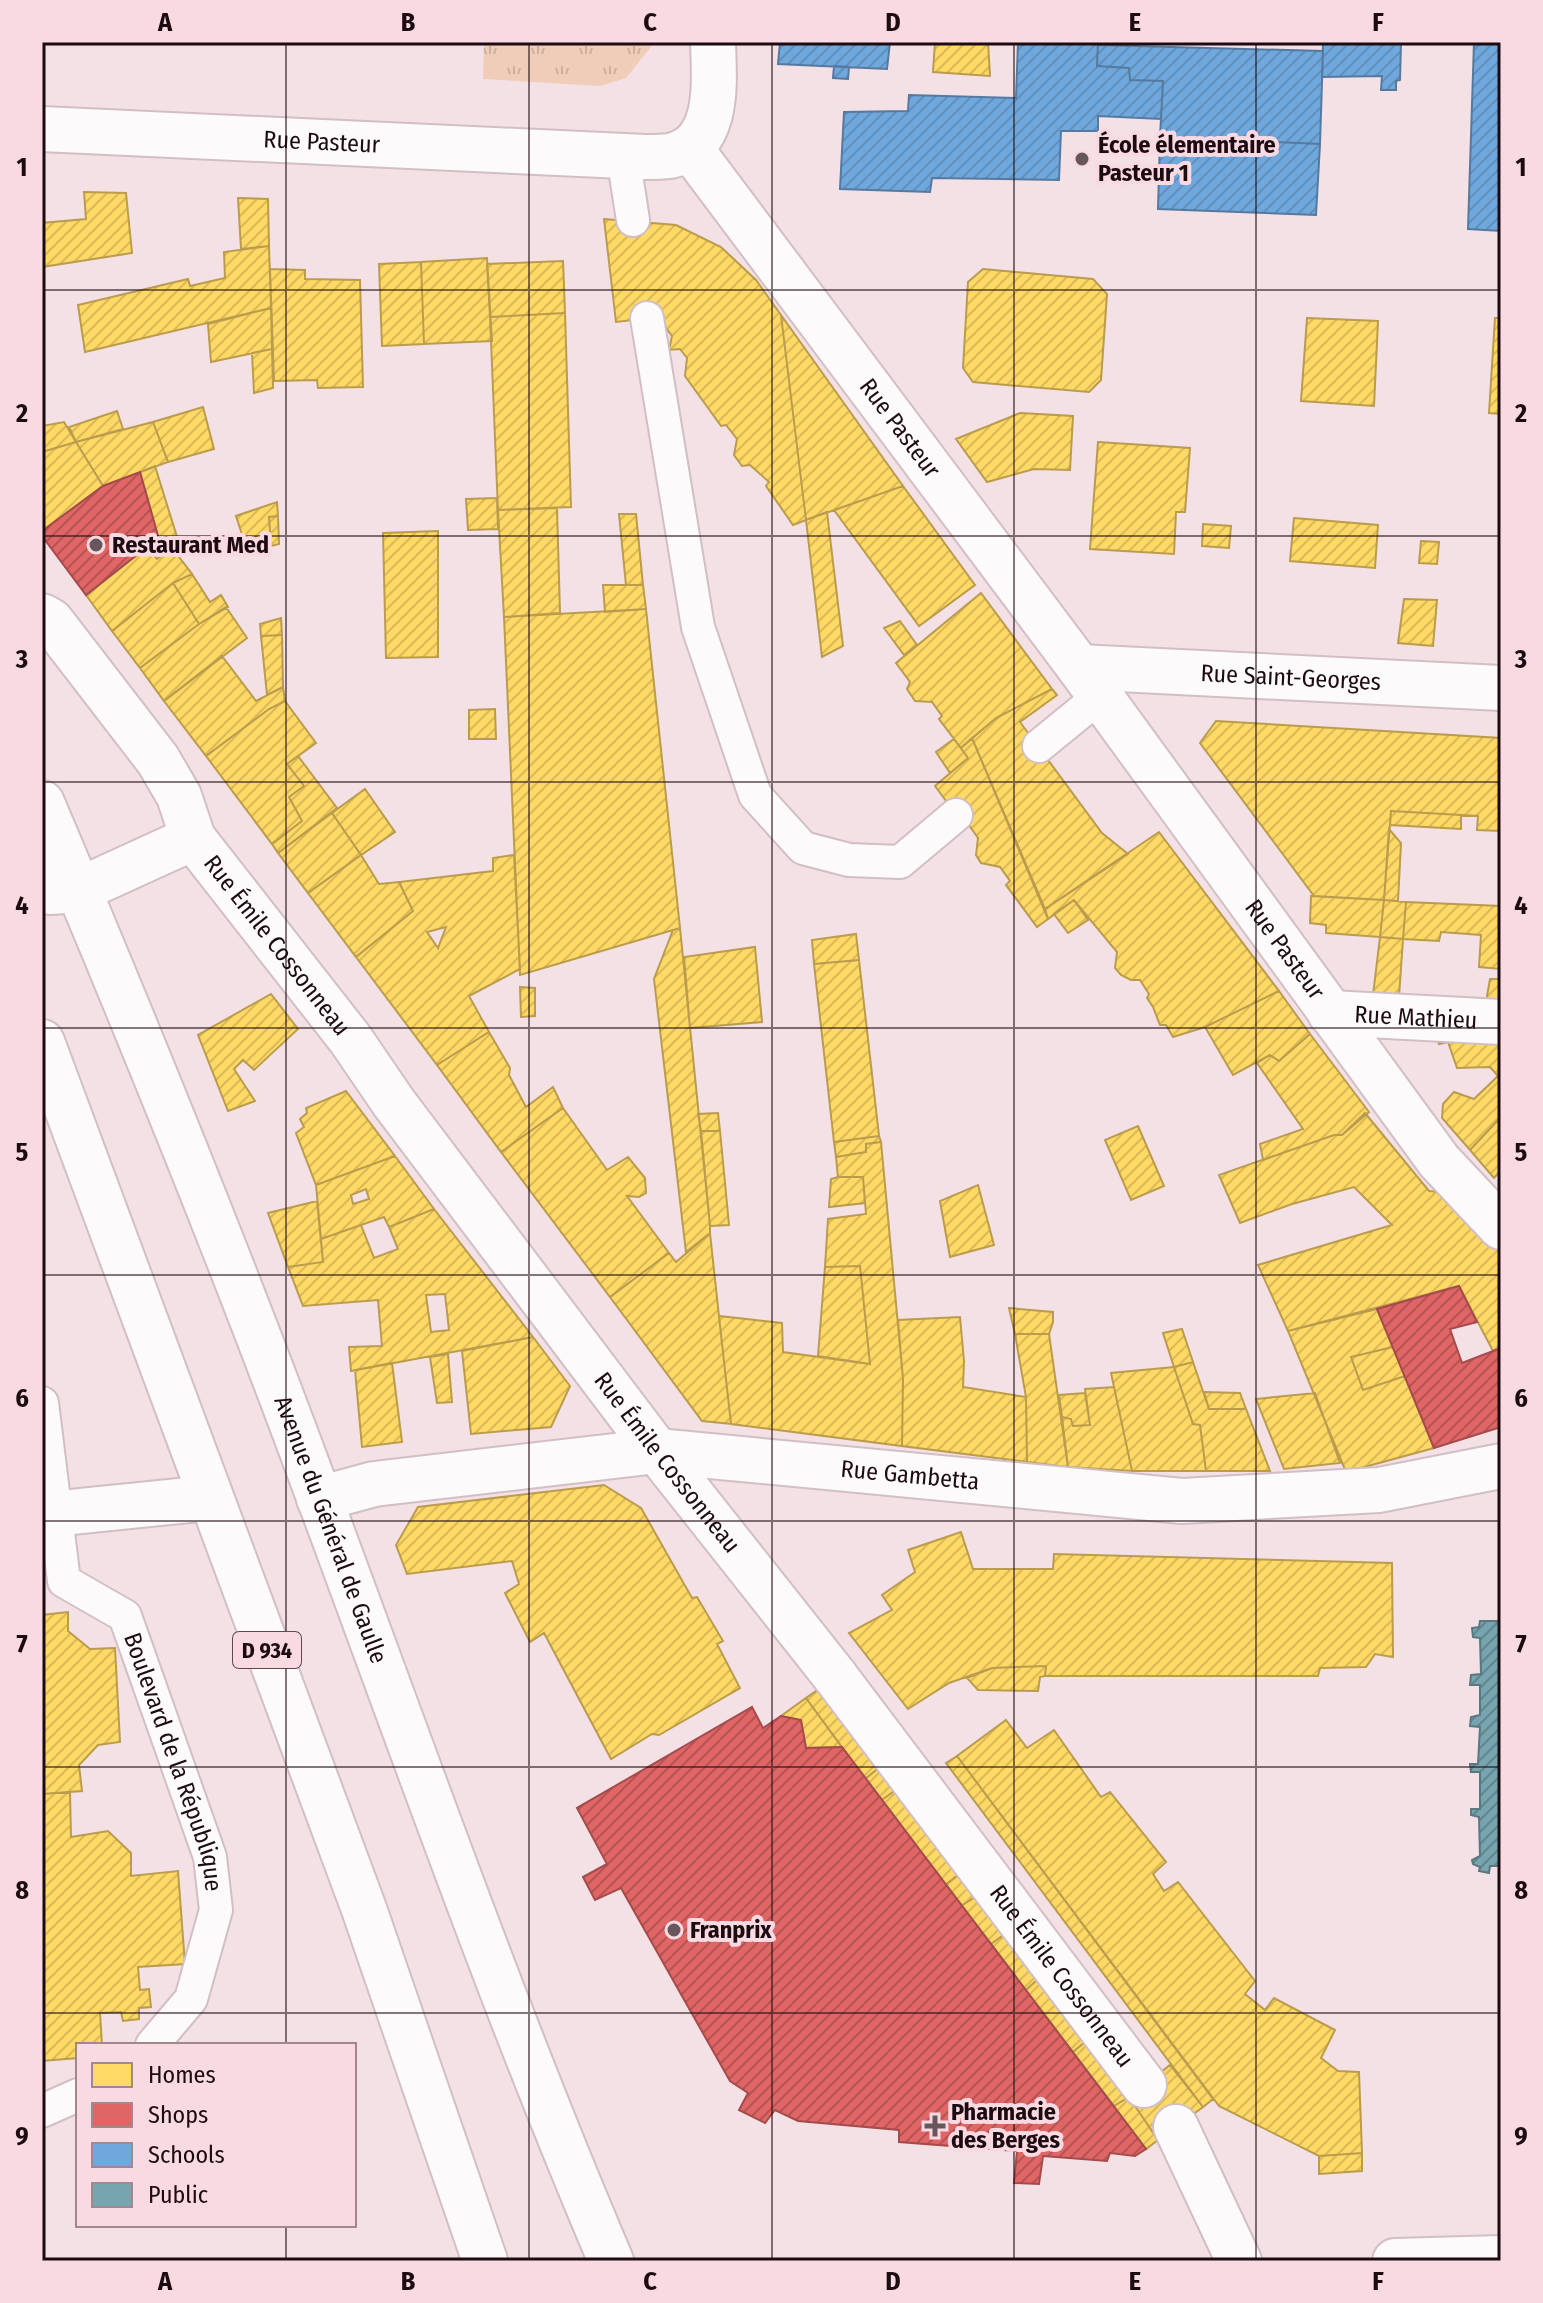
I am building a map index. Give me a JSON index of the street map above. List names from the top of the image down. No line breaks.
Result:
{"streets":{"street":["Rue Pasteur","Rue Saint-Georges","Rue Émile Cossonneau","Rue Mathieu","Rue Gambetta","Avenue du Général de Gaulle","D 934"],"lane":["Boulevard de la République"]},"crossings":[["Rue Pasteur","Rue Saint-Georges"],["Rue Pasteur","Rue Mathieu"],["Rue Émile Cossonneau","Rue Gambetta"],["Rue Émile Cossonneau","Avenue du Général de Gaulle"],["Rue Gambetta","Avenue du Général de Gaulle"]],"places":{"other":["École élementaire Pasteur 1","Restaurant Med","Franprix"],"health":["Pharmacie des Berges"]},"legend":["Homes","Shops","Schools","Public"],"grid":{"columns":["A","B","C","D","E","F"],"rows":["1","2","3","4","5","6","7","8","9"]}}
